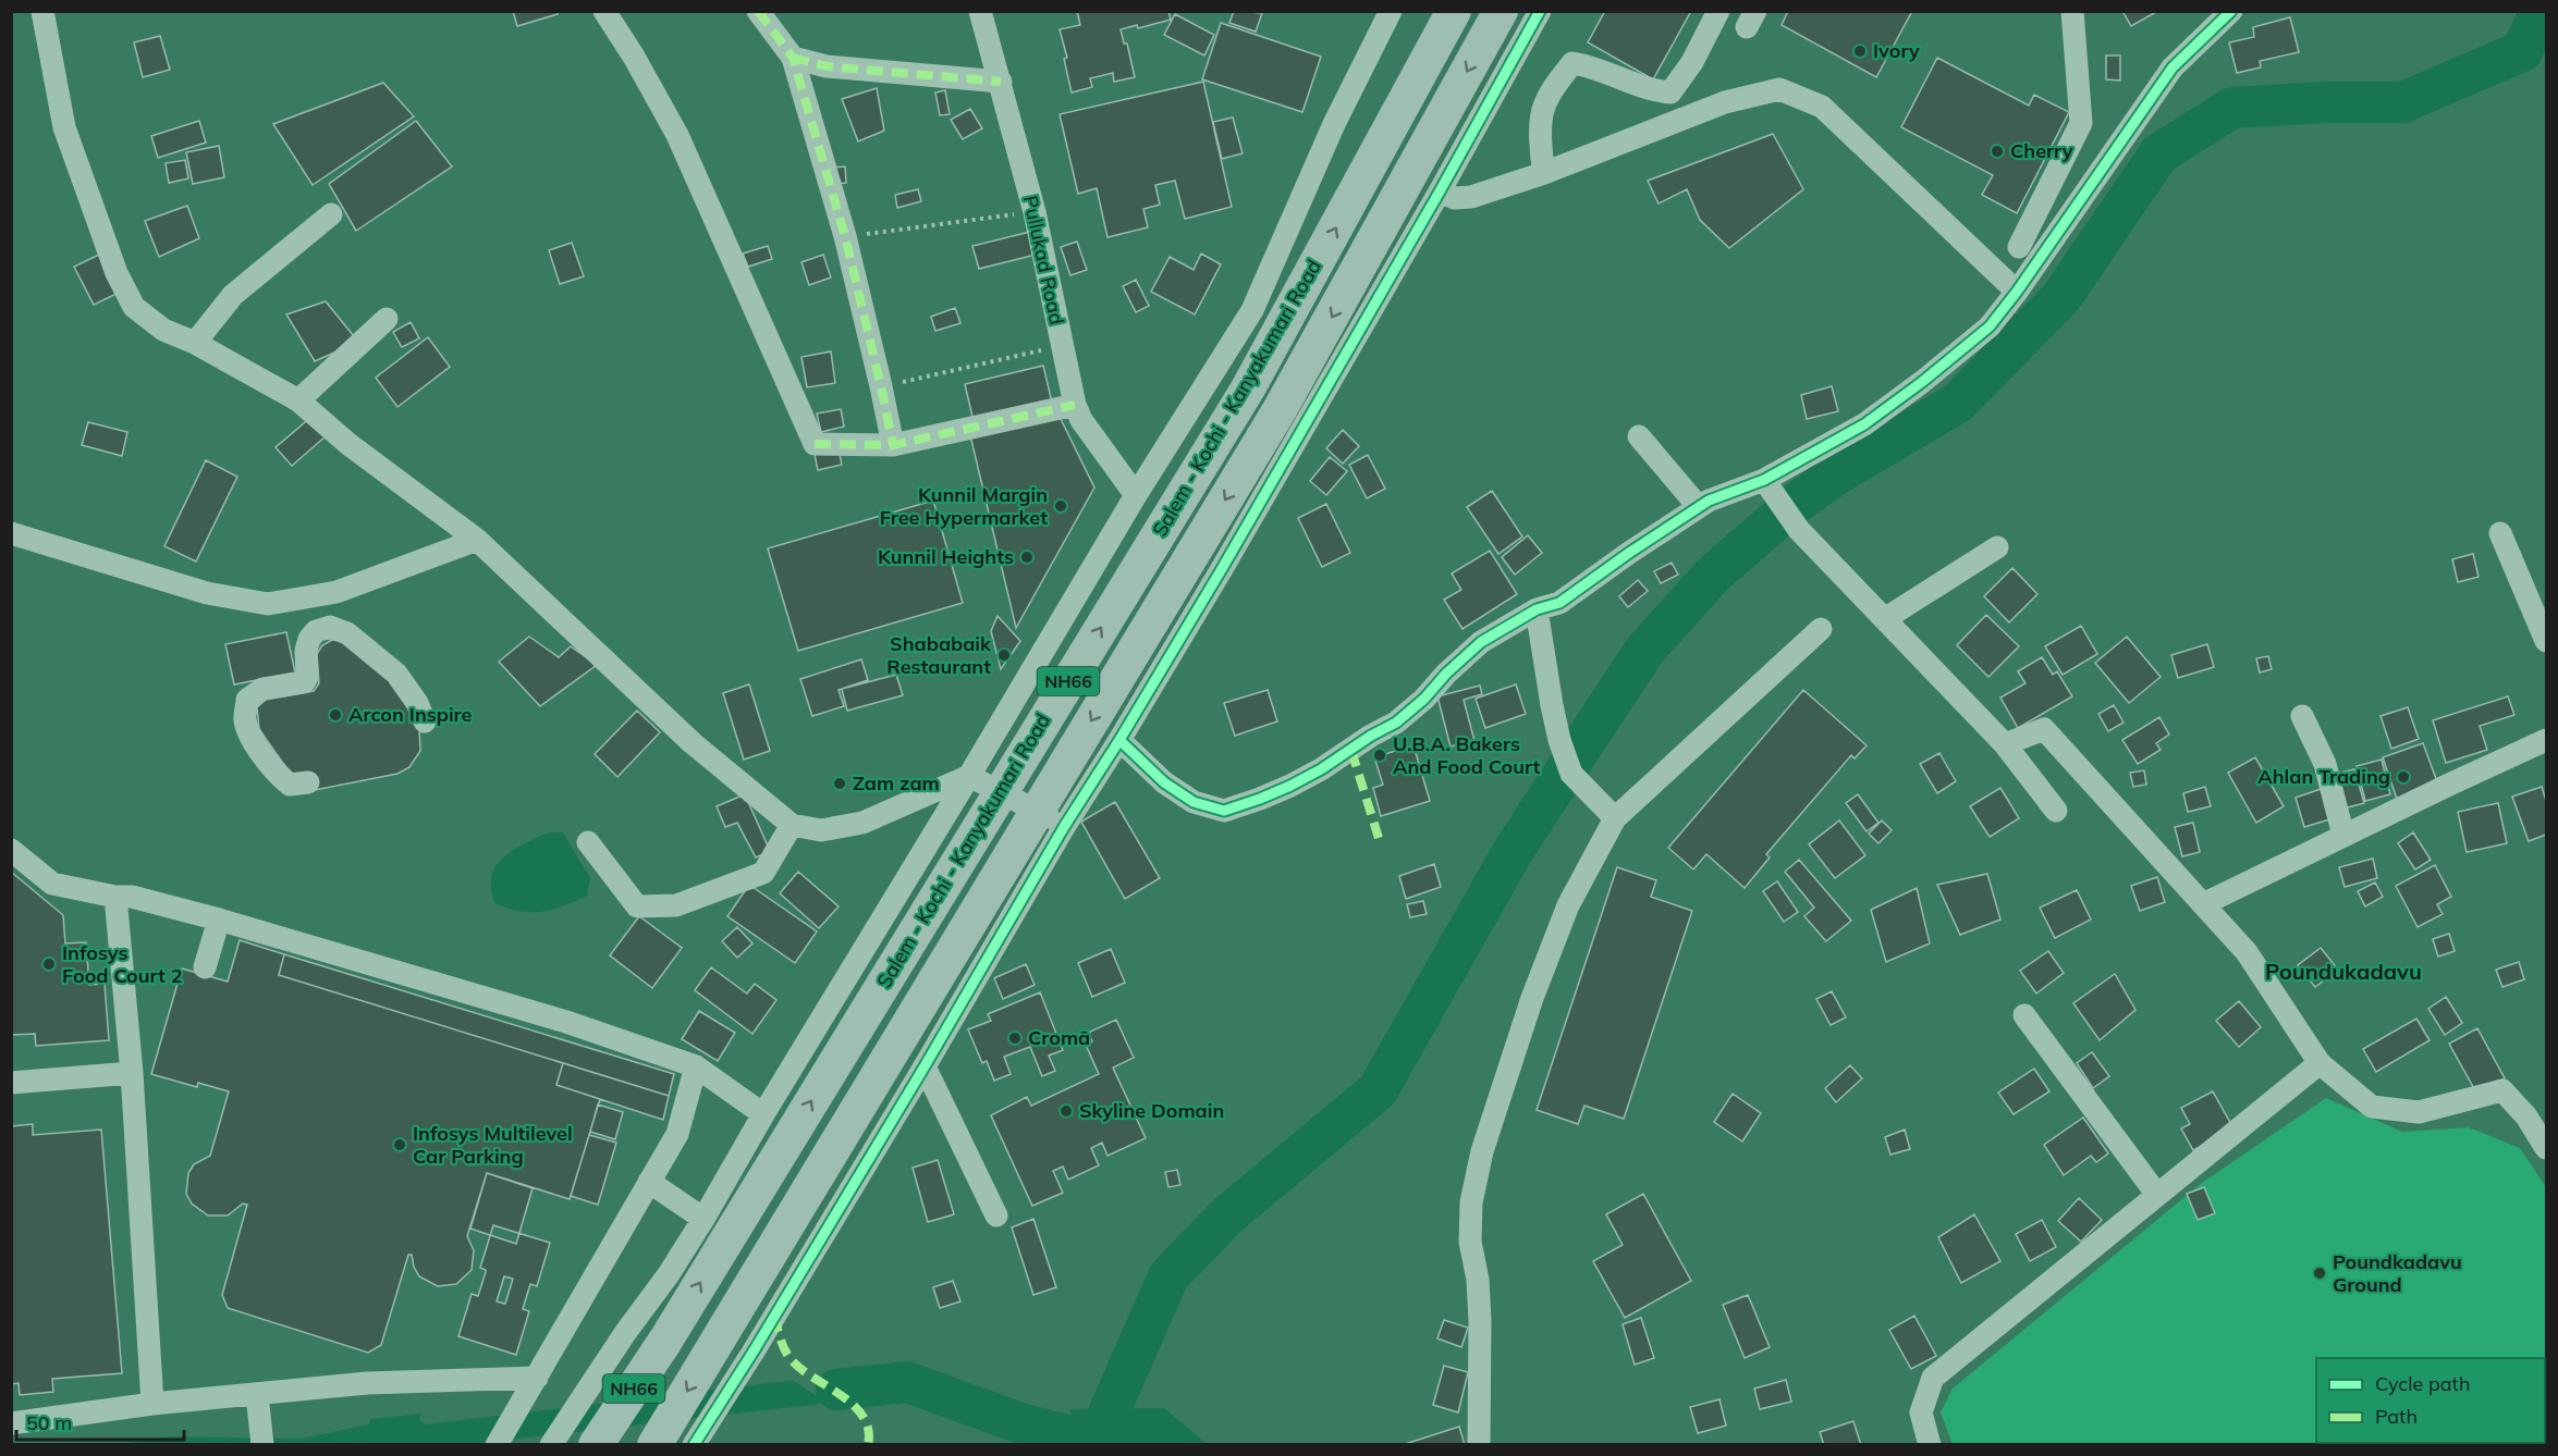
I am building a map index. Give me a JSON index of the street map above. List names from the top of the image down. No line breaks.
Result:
{"streets":{"highway":["Salem - Kochi - Kanyakumari Road","NH66"],"street":["Pullukad Road"]},"districts":["Poundukadavu"],"places":["Ivory","Cherry","Kunnil Margin Free Hypermarket","Kunnil Heights","Shababaik Restaurant","Arcon Inspire","U.B.A. Bakers And Food Court","Ahlan Trading","Zam zam","Infosys Food Court 2","Cromā","Skyline Domain","Infosys Multilevel Car Parking","Poundkadavu Ground"],"legend":["Cycle path","Path"],"scale_bar":"50 m"}
